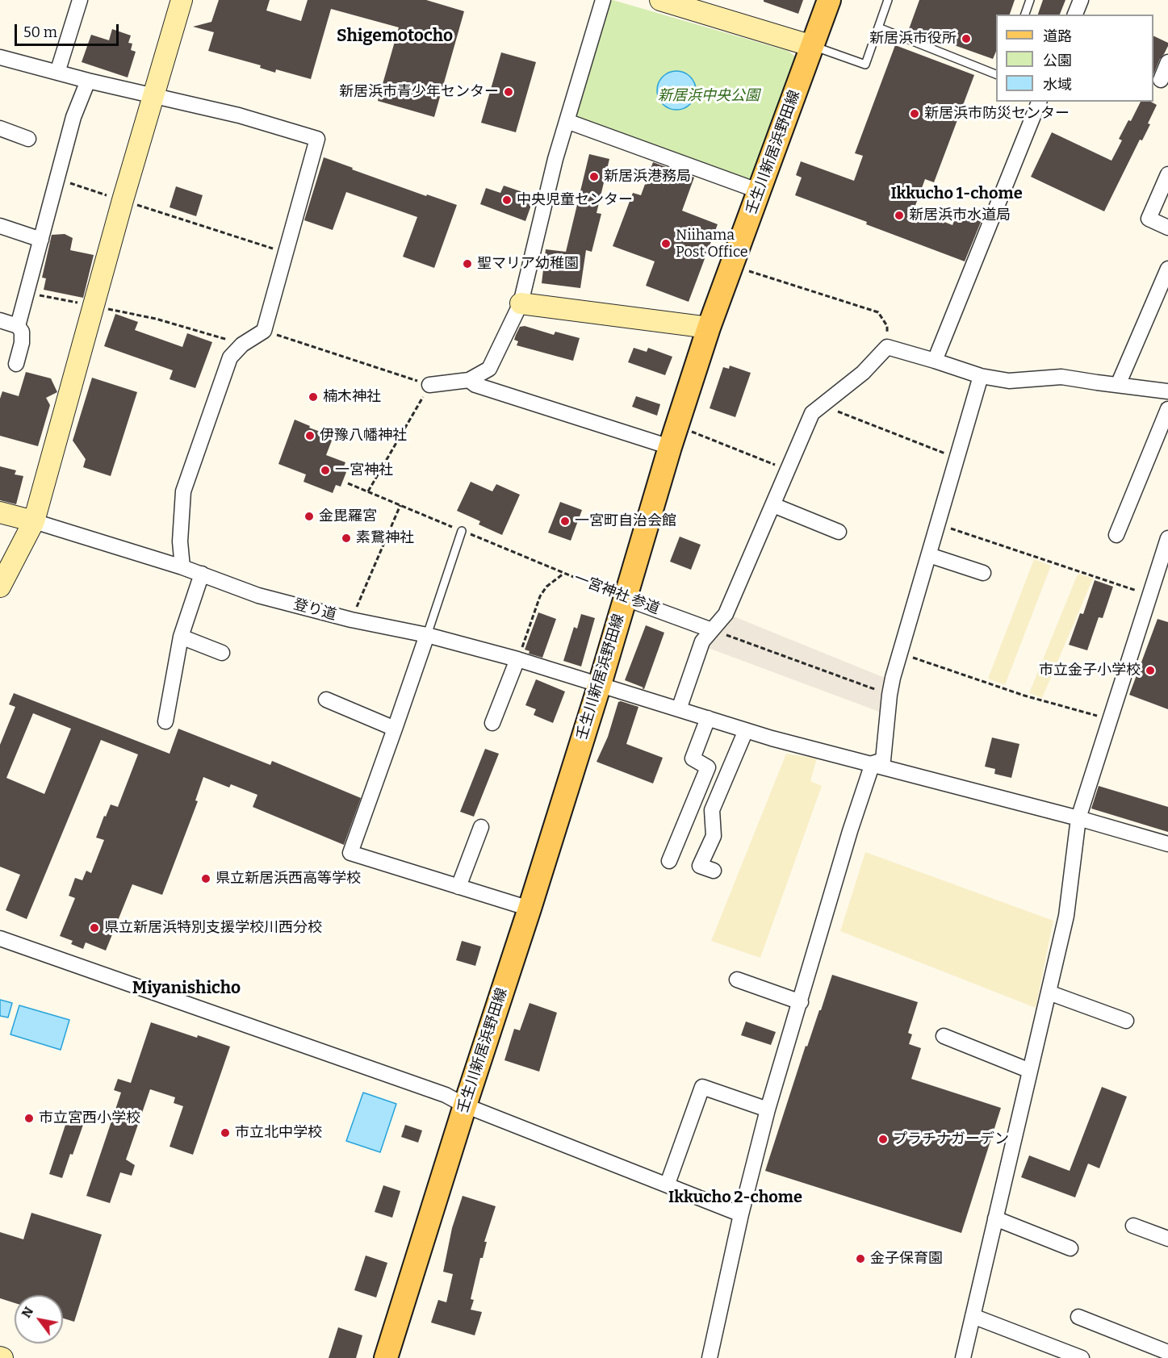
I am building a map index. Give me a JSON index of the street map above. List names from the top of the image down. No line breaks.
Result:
{"streets":{"main road":["壬生川新居浜野田線"],"street":["一宮神社 参道","登り道"]},"crossings":[["壬生川新居浜野田線","一宮神社 参道"],["壬生川新居浜野田線","登り道"]],"districts":["Shigemotocho","Ikkucho 1-chome","Miyanishicho","Ikkucho 2-chome"],"parks":["新居浜中央公園"],"places":["新居浜市役所","新居浜市青少年センター","新居浜市防災センター","新居浜港務局","中央児童センター","新居浜市水道局","Niihama Post Office","聖マリア幼稚園","楠木神社","伊豫八幡神社","一宮神社","金毘羅宮","一宮町自治会館","素鵞神社","市立金子小学校","県立新居浜西高等学校","県立新居浜特別支援学校川西分校","市立宮西小学校","市立北中学校","プラチナガーデン","金子保育園"],"legend":["道路","公園","水域"],"scale_bar":"50 m","north":"top left"}
